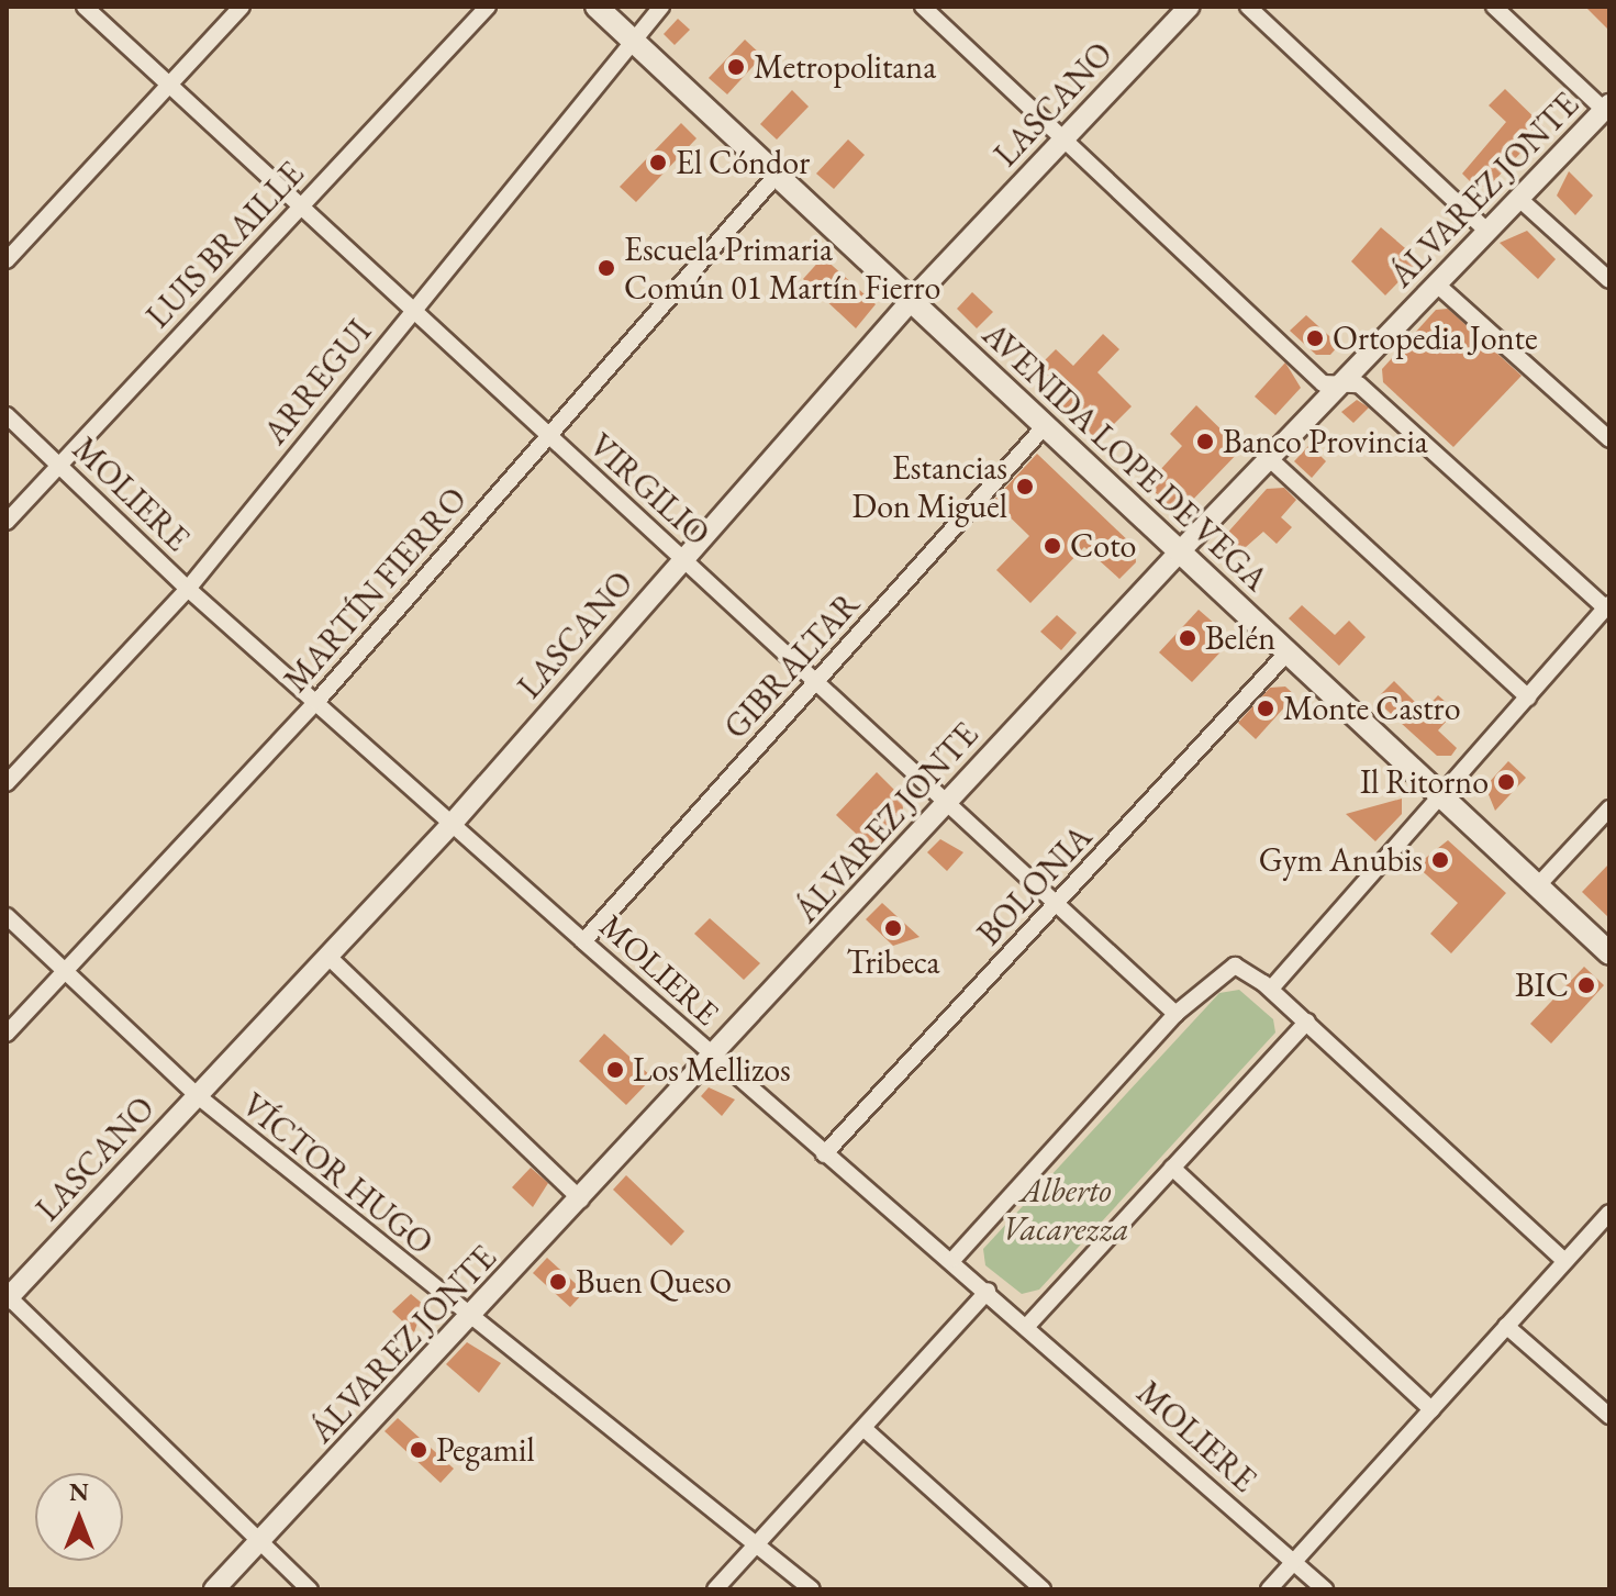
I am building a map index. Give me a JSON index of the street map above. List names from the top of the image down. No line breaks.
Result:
{"streets":{"main road":["AVENIDA LOPE DE VEGA"],"street":["LASCANO","ÁLVAREZ JONTE","LUIS BRAILLE","ARREGUI","VIRGILIO","MOLIERE","MARTÍN FIERRO","GIBRALTAR","BOLONIA","VÍCTOR HUGO"]},"crossings":[["LASCANO","AVENIDA LOPE DE VEGA"],["LASCANO","VIRGILIO"],["LASCANO","MOLIERE"],["LASCANO","VÍCTOR HUGO"],["ÁLVAREZ JONTE","AVENIDA LOPE DE VEGA"],["ÁLVAREZ JONTE","VIRGILIO"],["ÁLVAREZ JONTE","MOLIERE"],["ÁLVAREZ JONTE","VÍCTOR HUGO"],["LUIS BRAILLE","VIRGILIO"],["LUIS BRAILLE","MOLIERE"],["ARREGUI","AVENIDA LOPE DE VEGA"],["ARREGUI","VIRGILIO"],["ARREGUI","MOLIERE"],["AVENIDA LOPE DE VEGA","MARTÍN FIERRO"],["AVENIDA LOPE DE VEGA","GIBRALTAR"],["AVENIDA LOPE DE VEGA","BOLONIA"],["VIRGILIO","MARTÍN FIERRO"],["VIRGILIO","GIBRALTAR"],["VIRGILIO","BOLONIA"],["MOLIERE","MARTÍN FIERRO"],["MOLIERE","GIBRALTAR"],["MOLIERE","BOLONIA"],["MARTÍN FIERRO","VÍCTOR HUGO"]],"parks":["Alberto Vacarezza"],"places":["Metropolitana","El Cóndor","Escuela Primaria Común 01 Martín Fierro","Ortopedia Jonte","Banco Provincia","Estancias Don Miguel","Coto","Belén","Monte Castro","Il Ritorno","Gym Anubis","Tribeca","BIC","Los Mellizos","Buen Queso","Pegamil"],"north":"top"}
